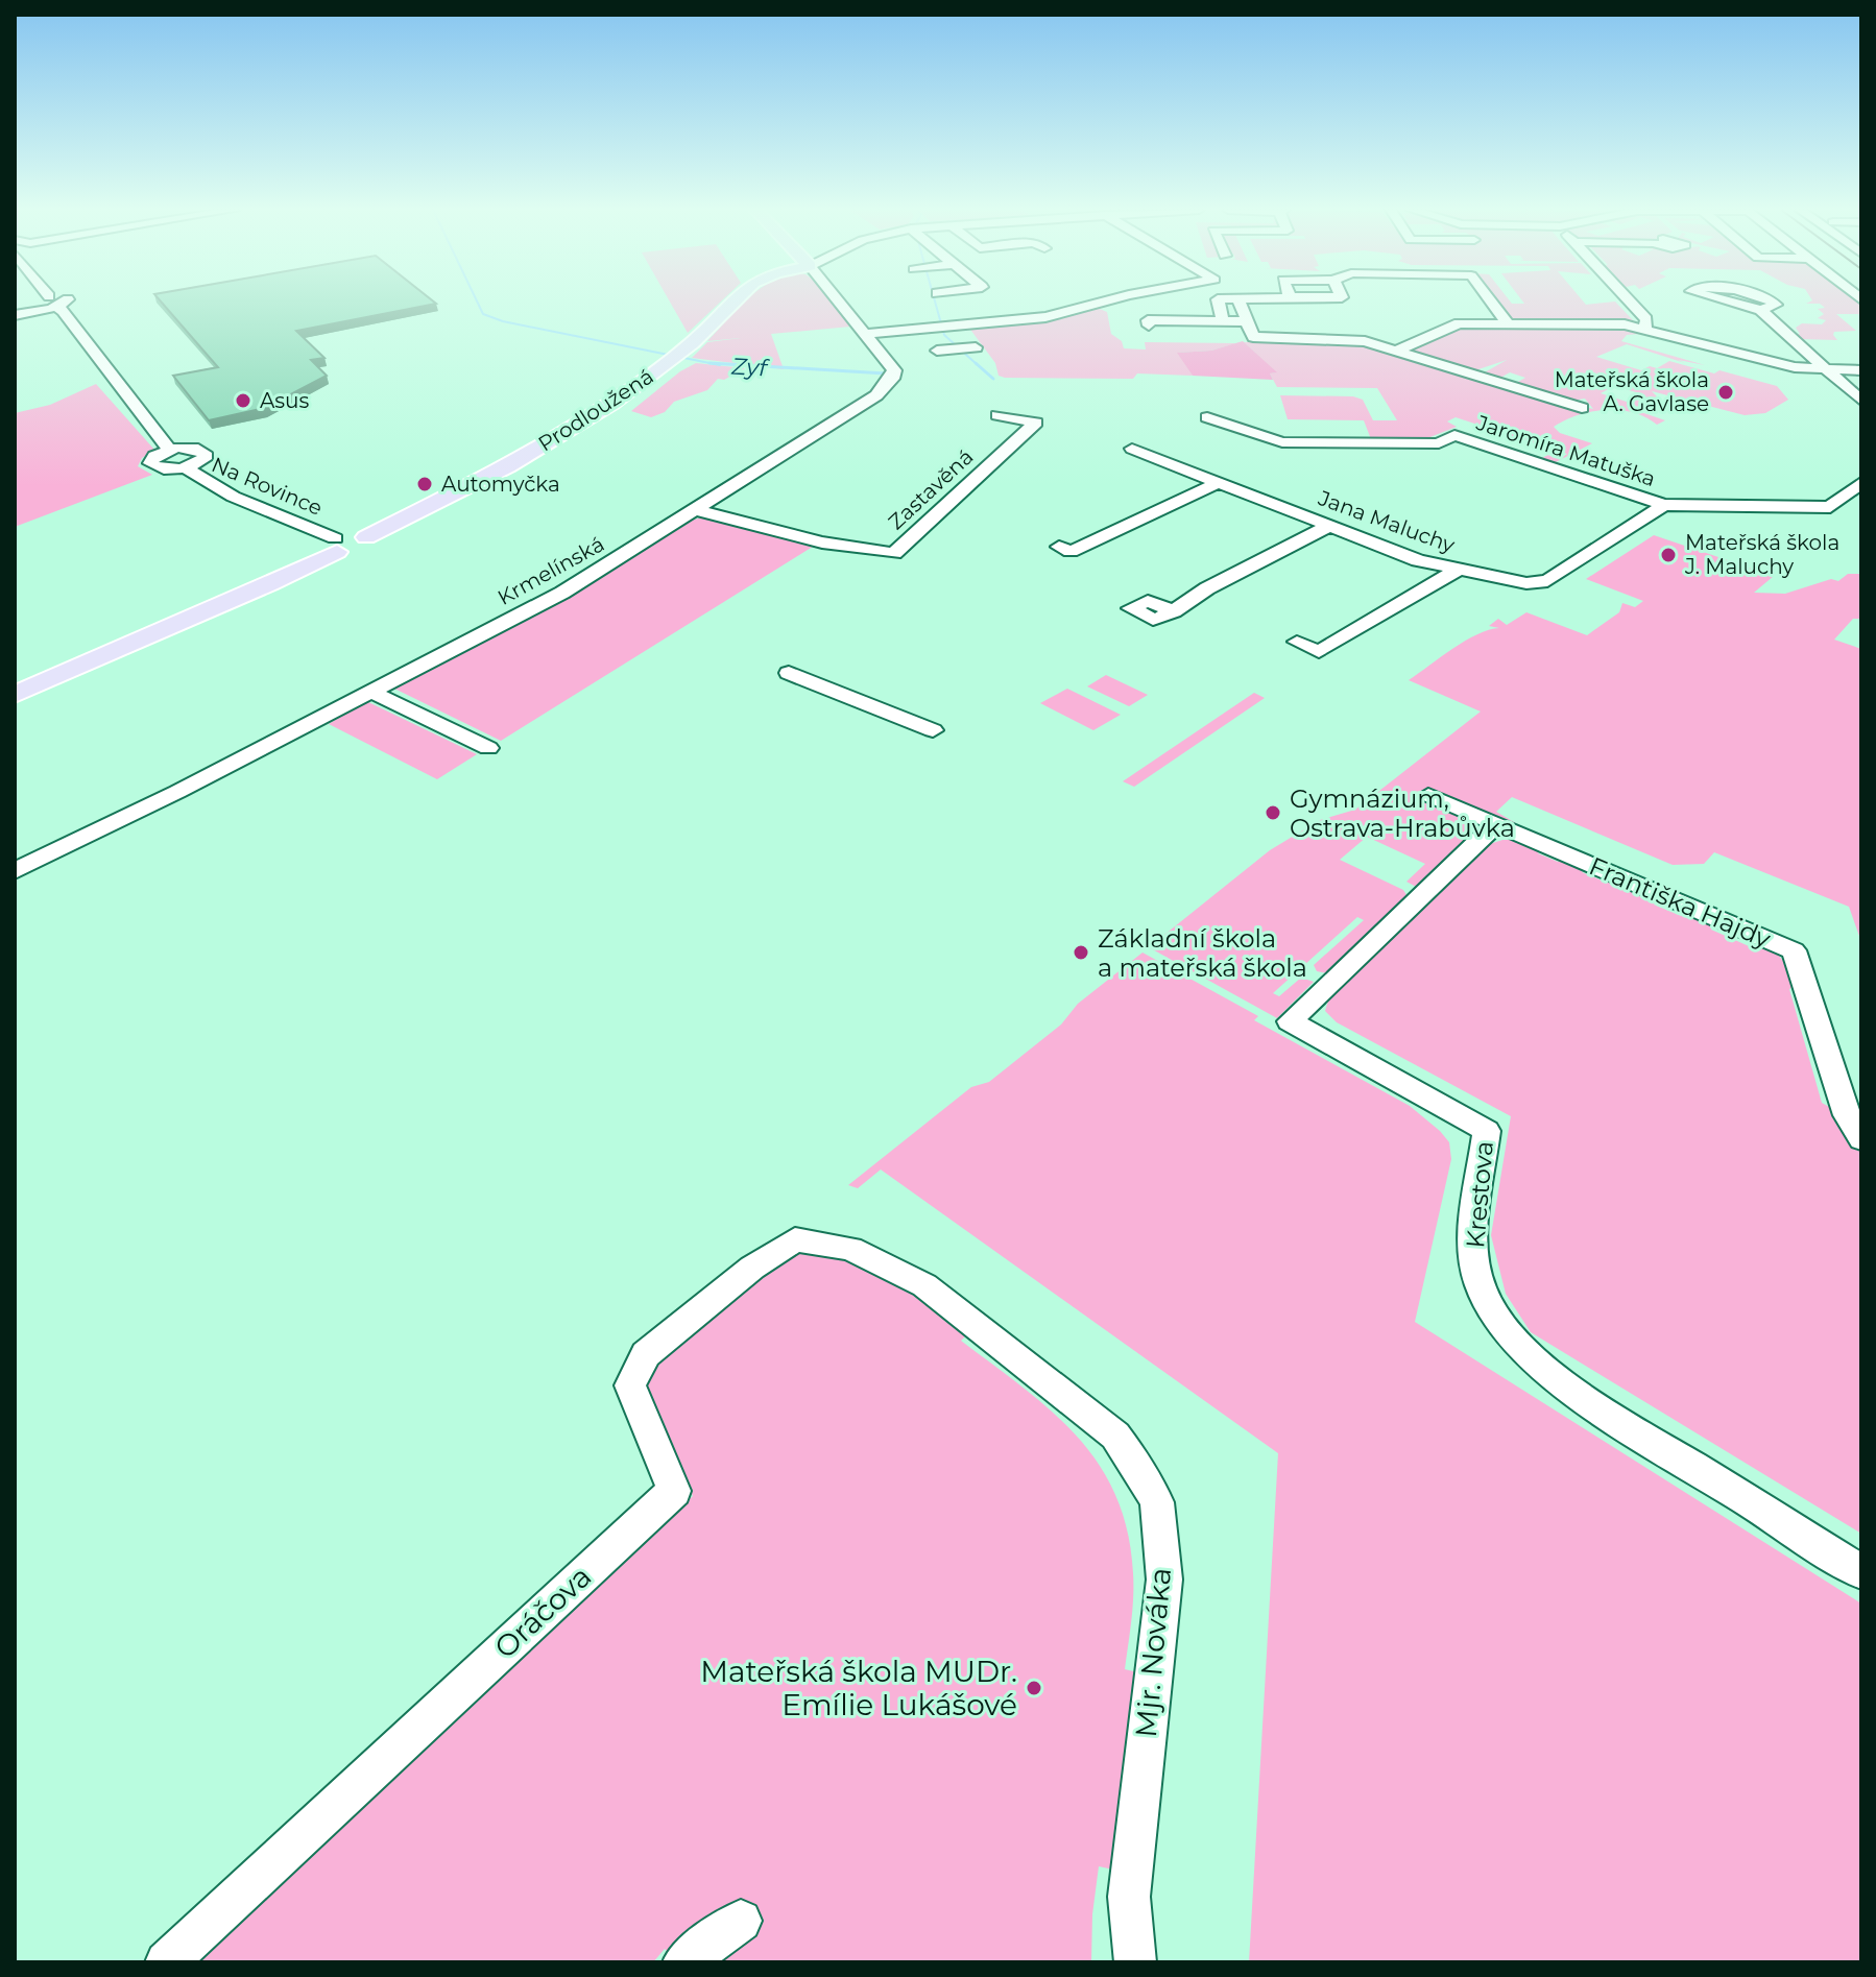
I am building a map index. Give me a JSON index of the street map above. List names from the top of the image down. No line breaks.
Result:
{"streets":{"main road":["Prodloužená"],"street":["Jaromíra Matuška","Na Rovince","Zastavěná","Jana Maluchy","Krmelínská","Františka Hajdy","Krestova","Oráčova","Mjr. Nováka"]},"crossings":[["Prodloužená","Na Rovince"],["Jaromíra Matuška","Jana Maluchy"],["Zastavěná","Krmelínská"],["Františka Hajdy","Krestova"],["Oráčova","Mjr. Nováka"]],"water":["Zyf"],"places":["Mateřská škola A. Gavlase","Asus","Automyčka","Mateřská škola J. Maluchy","Gymnázium, Ostrava-Hrabůvka","Základní škola a mateřská škola","Mateřská škola MUDr. Emílie Lukášové"]}
